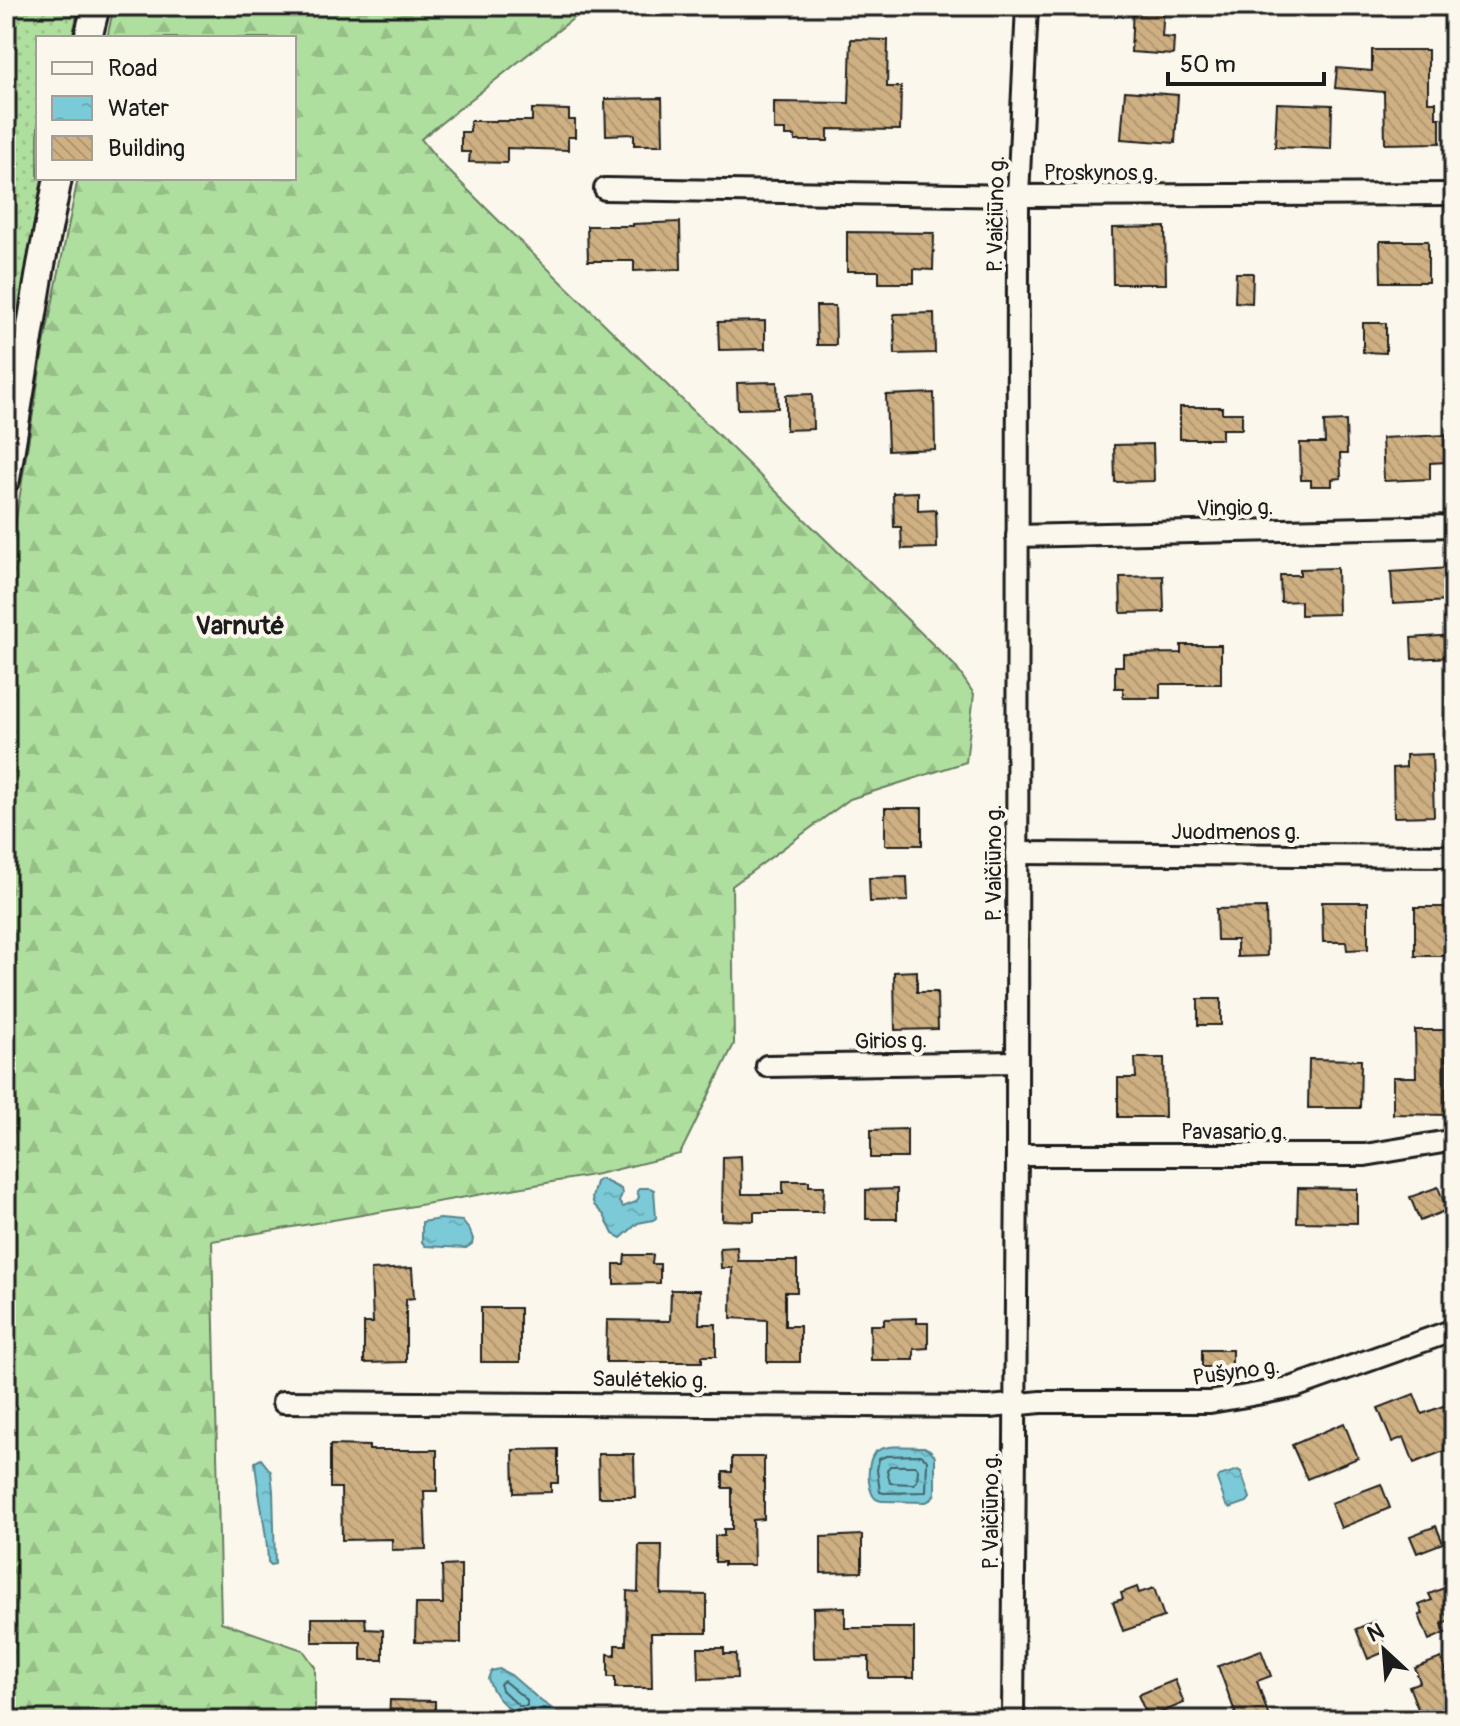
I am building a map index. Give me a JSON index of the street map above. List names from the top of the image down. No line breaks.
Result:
{"streets":{"street":["Proskynos g.","P. Vaičiūno g.","Vingio g.","Juodmenos g.","Girios g.","Pavasario g.","Pušyno g.","Saulėtekio g."]},"crossings":[["Proskynos g.","P. Vaičiūno g."],["P. Vaičiūno g.","Vingio g."],["P. Vaičiūno g.","Juodmenos g."],["P. Vaičiūno g.","Girios g."],["P. Vaičiūno g.","Pavasario g."],["P. Vaičiūno g.","Pušyno g."],["P. Vaičiūno g.","Saulėtekio g."],["Pušyno g.","Saulėtekio g."]],"districts":["Varnutė"],"legend":["Road","Water","Building"],"scale_bar":"50 m","north":"top left"}
